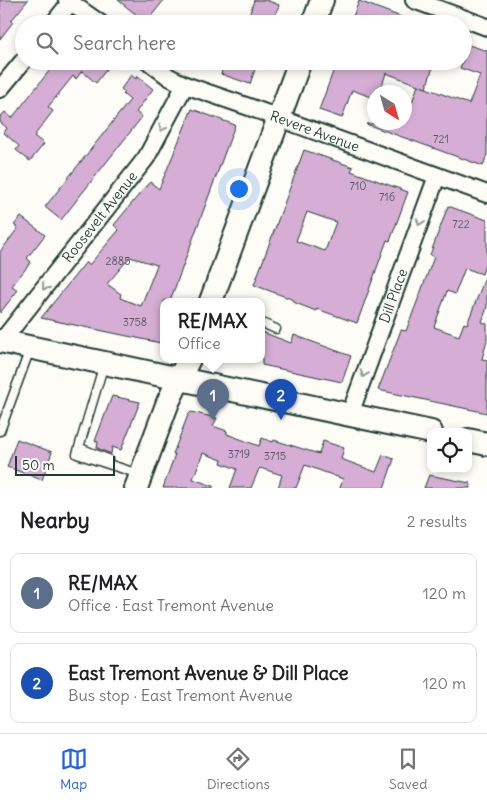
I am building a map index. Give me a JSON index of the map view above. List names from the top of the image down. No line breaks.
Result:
{"streets":{"street":["Revere Avenue","Roosevelt Avenue","Dill Place"]},"crossings":[["Revere Avenue","Roosevelt Avenue"],["Revere Avenue","Dill Place"]],"one_way":["Roosevelt Avenue","Dill Place"],"house_numbers":["721","710","716","722","2885","3758","3719","3715"],"scale_bar":"50 m","north":"bottom right","page":{"search":"Search here","popup":["RE/MAX","Office"],"pins":["1","2"],"scale":"50 m","heading":["Nearby","2 results"],"list":[{"mark":"1","name":"RE/MAX","note":"Office · East Tremont Avenue","value":"120 m"},{"mark":"2","name":"East Tremont Avenue & Dill Place","note":"Bus stop · East Tremont Avenue","value":"120 m"}],"nav":["Map","Directions","Saved"]}}
